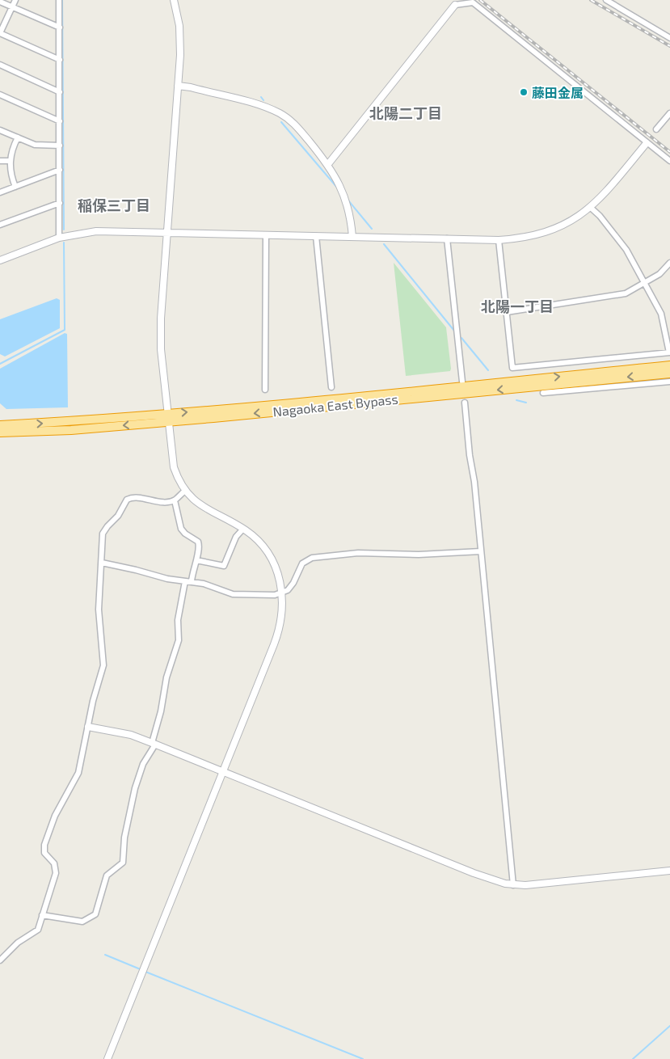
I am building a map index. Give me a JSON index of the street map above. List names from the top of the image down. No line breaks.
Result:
{"streets":{"highway":["Nagaoka East Bypass"]},"districts":["北陽二丁目","稲保三丁目","北陽一丁目"],"places":["藤田金属"]}
